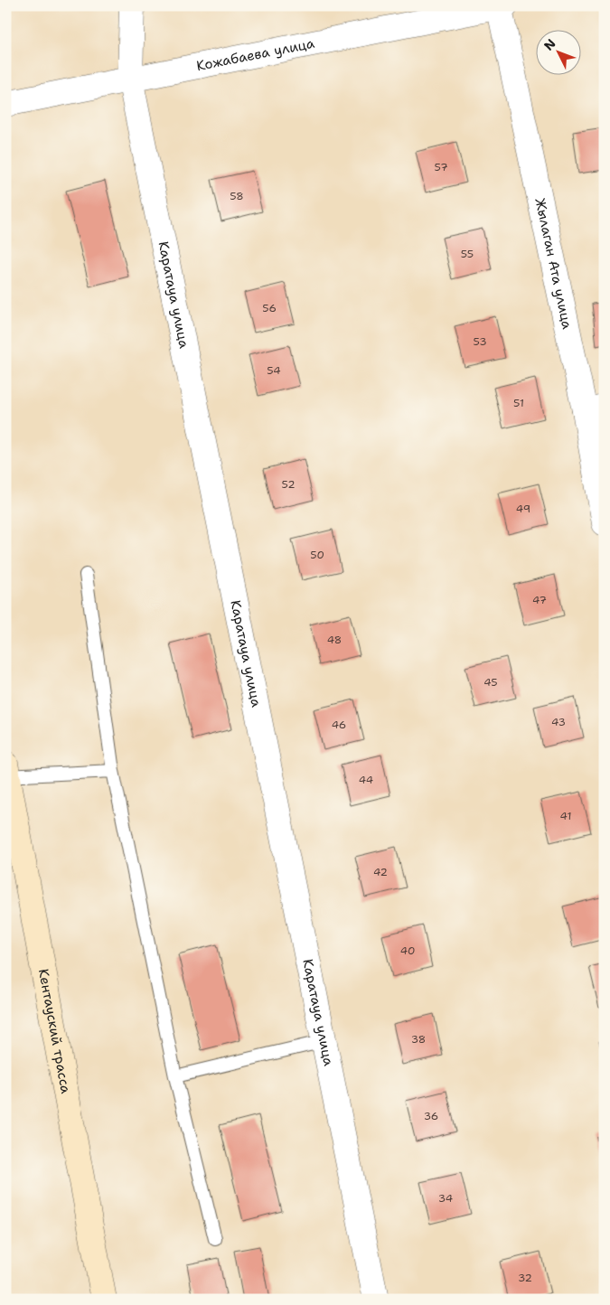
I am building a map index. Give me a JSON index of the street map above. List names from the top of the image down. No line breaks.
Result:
{"streets":{"main road":["Кентауский трасса"],"street":["Кожабаева улица","Жылаган Ата улица","Каратауа улица"]},"crossings":[["Кожабаева улица","Жылаган Ата улица"],["Кожабаева улица","Каратауа улица"]],"house_numbers":["57","58","55","56","53","54","51","52","49","50","47","48","45","43","46","44","41","42","40","38","36","34","32"],"north":"top left"}
